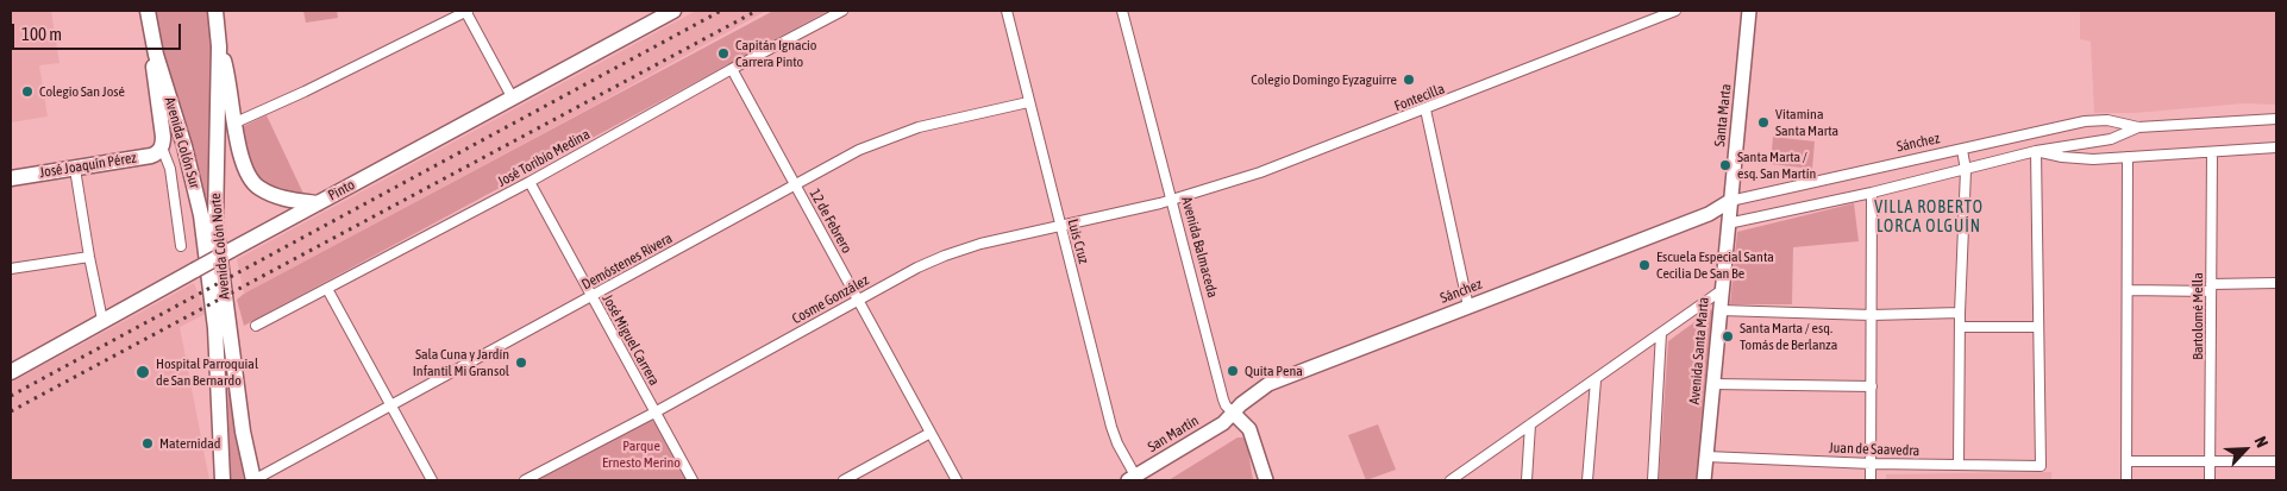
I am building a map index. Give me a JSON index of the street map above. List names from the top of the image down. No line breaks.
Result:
{"streets":{"main road":["Avenida Colón Sur","José Joaquín Pérez","Pinto","Avenida Colón Norte"],"street":["Fontecilla","Santa Marta","Sánchez","José Toribio Medina","12 de Febrero","Luis Cruz","Avenida Balmaceda","Demóstenes Rivera","Cosme González","Bartolomé Mella","José Miguel Carrera","Avenida Santa Marta","San Martín","Juan de Saavedra"]},"crossings":[["Fontecilla","Avenida Balmaceda"],["Fontecilla","Cosme González"],["Santa Marta","Sánchez"],["Santa Marta","Avenida Santa Marta"],["Avenida Colón Sur","José Joaquín Pérez"],["Sánchez","Avenida Balmaceda"],["Sánchez","Bartolomé Mella"],["Sánchez","Avenida Santa Marta"],["Sánchez","San Martín"],["José Toribio Medina","12 de Febrero"],["José Toribio Medina","José Miguel Carrera"],["12 de Febrero","Demóstenes Rivera"],["12 de Febrero","Cosme González"],["Luis Cruz","Demóstenes Rivera"],["Luis Cruz","Cosme González"],["Luis Cruz","San Martín"],["Avenida Colón Norte","Demóstenes Rivera"],["Avenida Balmaceda","Cosme González"],["Avenida Balmaceda","San Martín"],["Demóstenes Rivera","José Miguel Carrera"],["Cosme González","José Miguel Carrera"],["Avenida Santa Marta","Juan de Saavedra"]],"districts":["VILLA ROBERTO LORCA OLGUÍN"],"parks":["Parque Ernesto Merino"],"places":["Capitán Ignacio Carrera Pinto","Colegio Domingo Eyzaguirre","Colegio San José","Vitamina Santa Marta","Santa Marta / esq. San Martín","Escuela Especial Santa Cecilia De San Be","Santa Marta / esq. Tomás de Berlanza","Sala Cuna y Jardín Infantil Mi Gransol","Quita Pena","Hospital Parroquial de San Bernardo","Maternidad"],"scale_bar":"100 m","north":"top right"}
